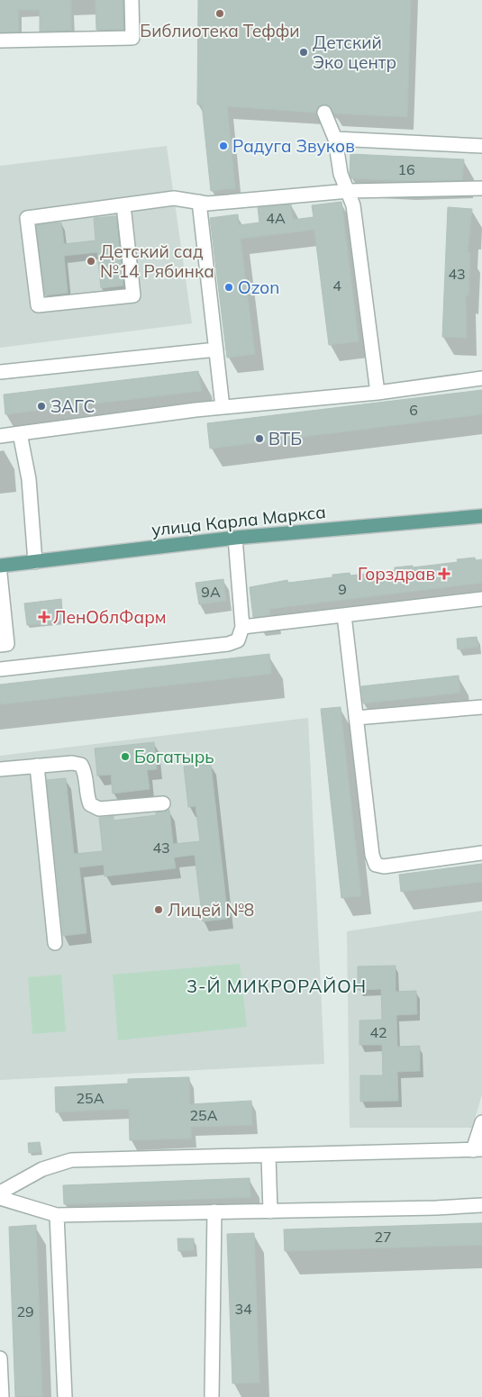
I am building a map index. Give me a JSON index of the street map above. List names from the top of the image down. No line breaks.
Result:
{"streets":{"main road":["улица Карла Маркса"]},"districts":["3-Й МИКРОРАЙОН"],"places":{"other":["Библиотека Теффи","Детский Эко центр","Радуга Звуков","Детский сад №14 Рябинка","Ozon","ЗАГС","ВТБ","Богатырь","Лицей №8"],"health":["Горздрав","ЛенОблФарм"]},"house_numbers":["16","4А","43","4","6","9","9А","43","42","25А","25А","27","34","29"]}
